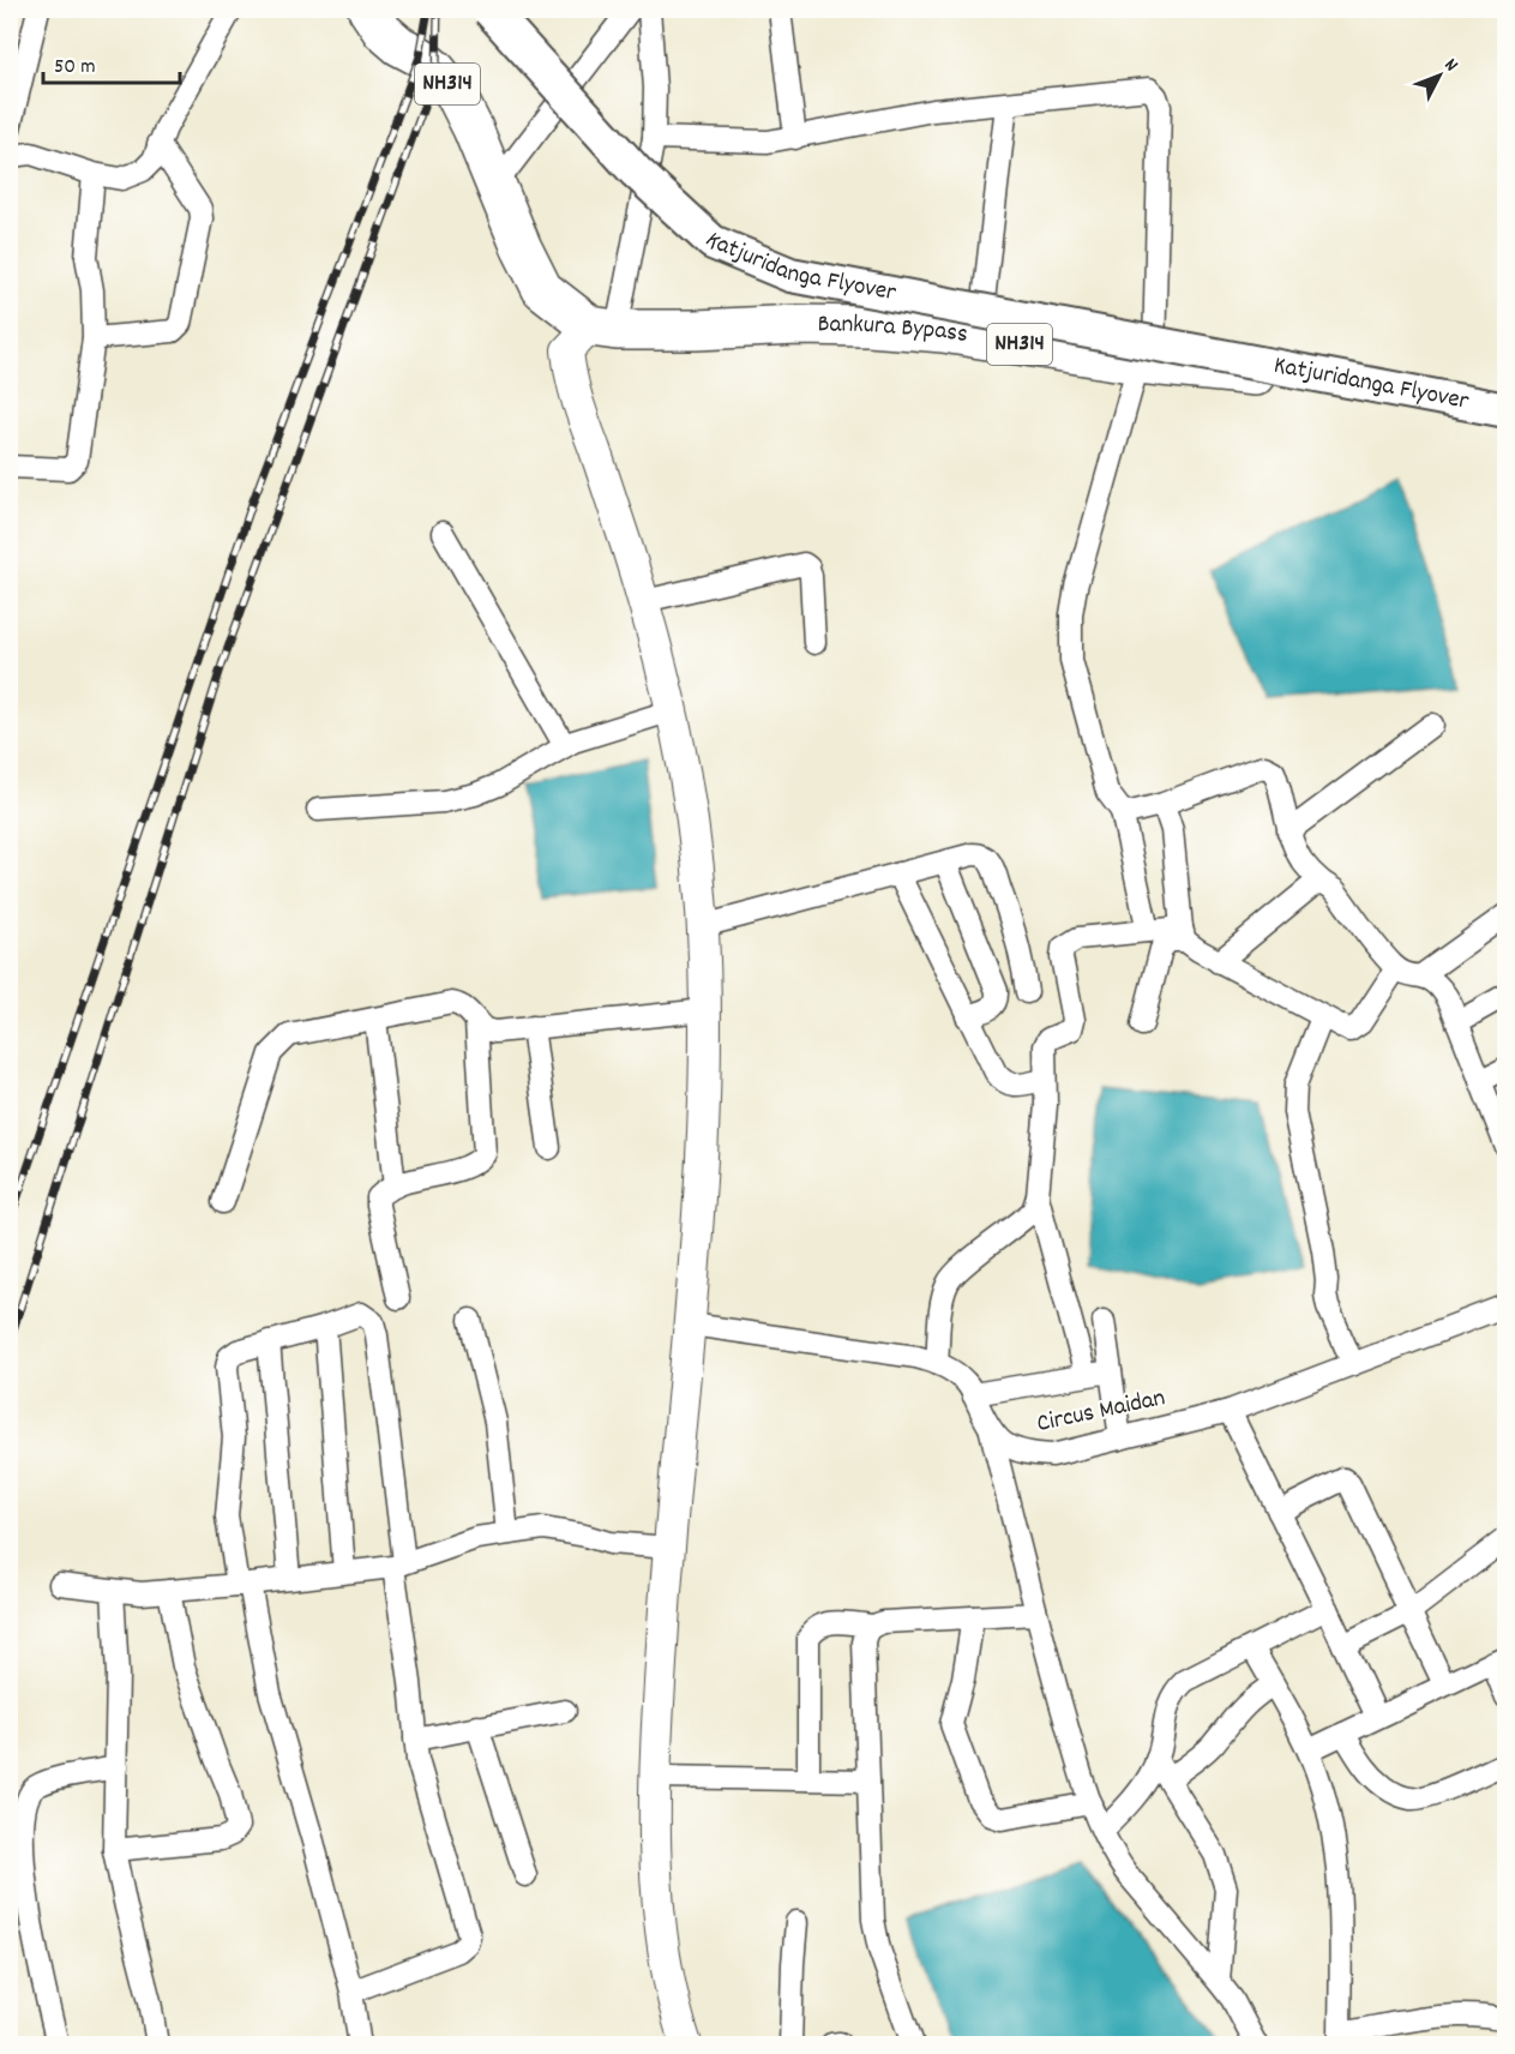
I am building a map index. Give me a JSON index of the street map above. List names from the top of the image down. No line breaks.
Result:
{"streets":{"highway":["NH314","Bankura Bypass"],"main road":["Katjuridanga Flyover"],"street":["Circus Maidan"]},"crossings":[["NH314","Bankura Bypass"],["Katjuridanga Flyover","Bankura Bypass"]],"scale_bar":"50 m","north":"top right"}
